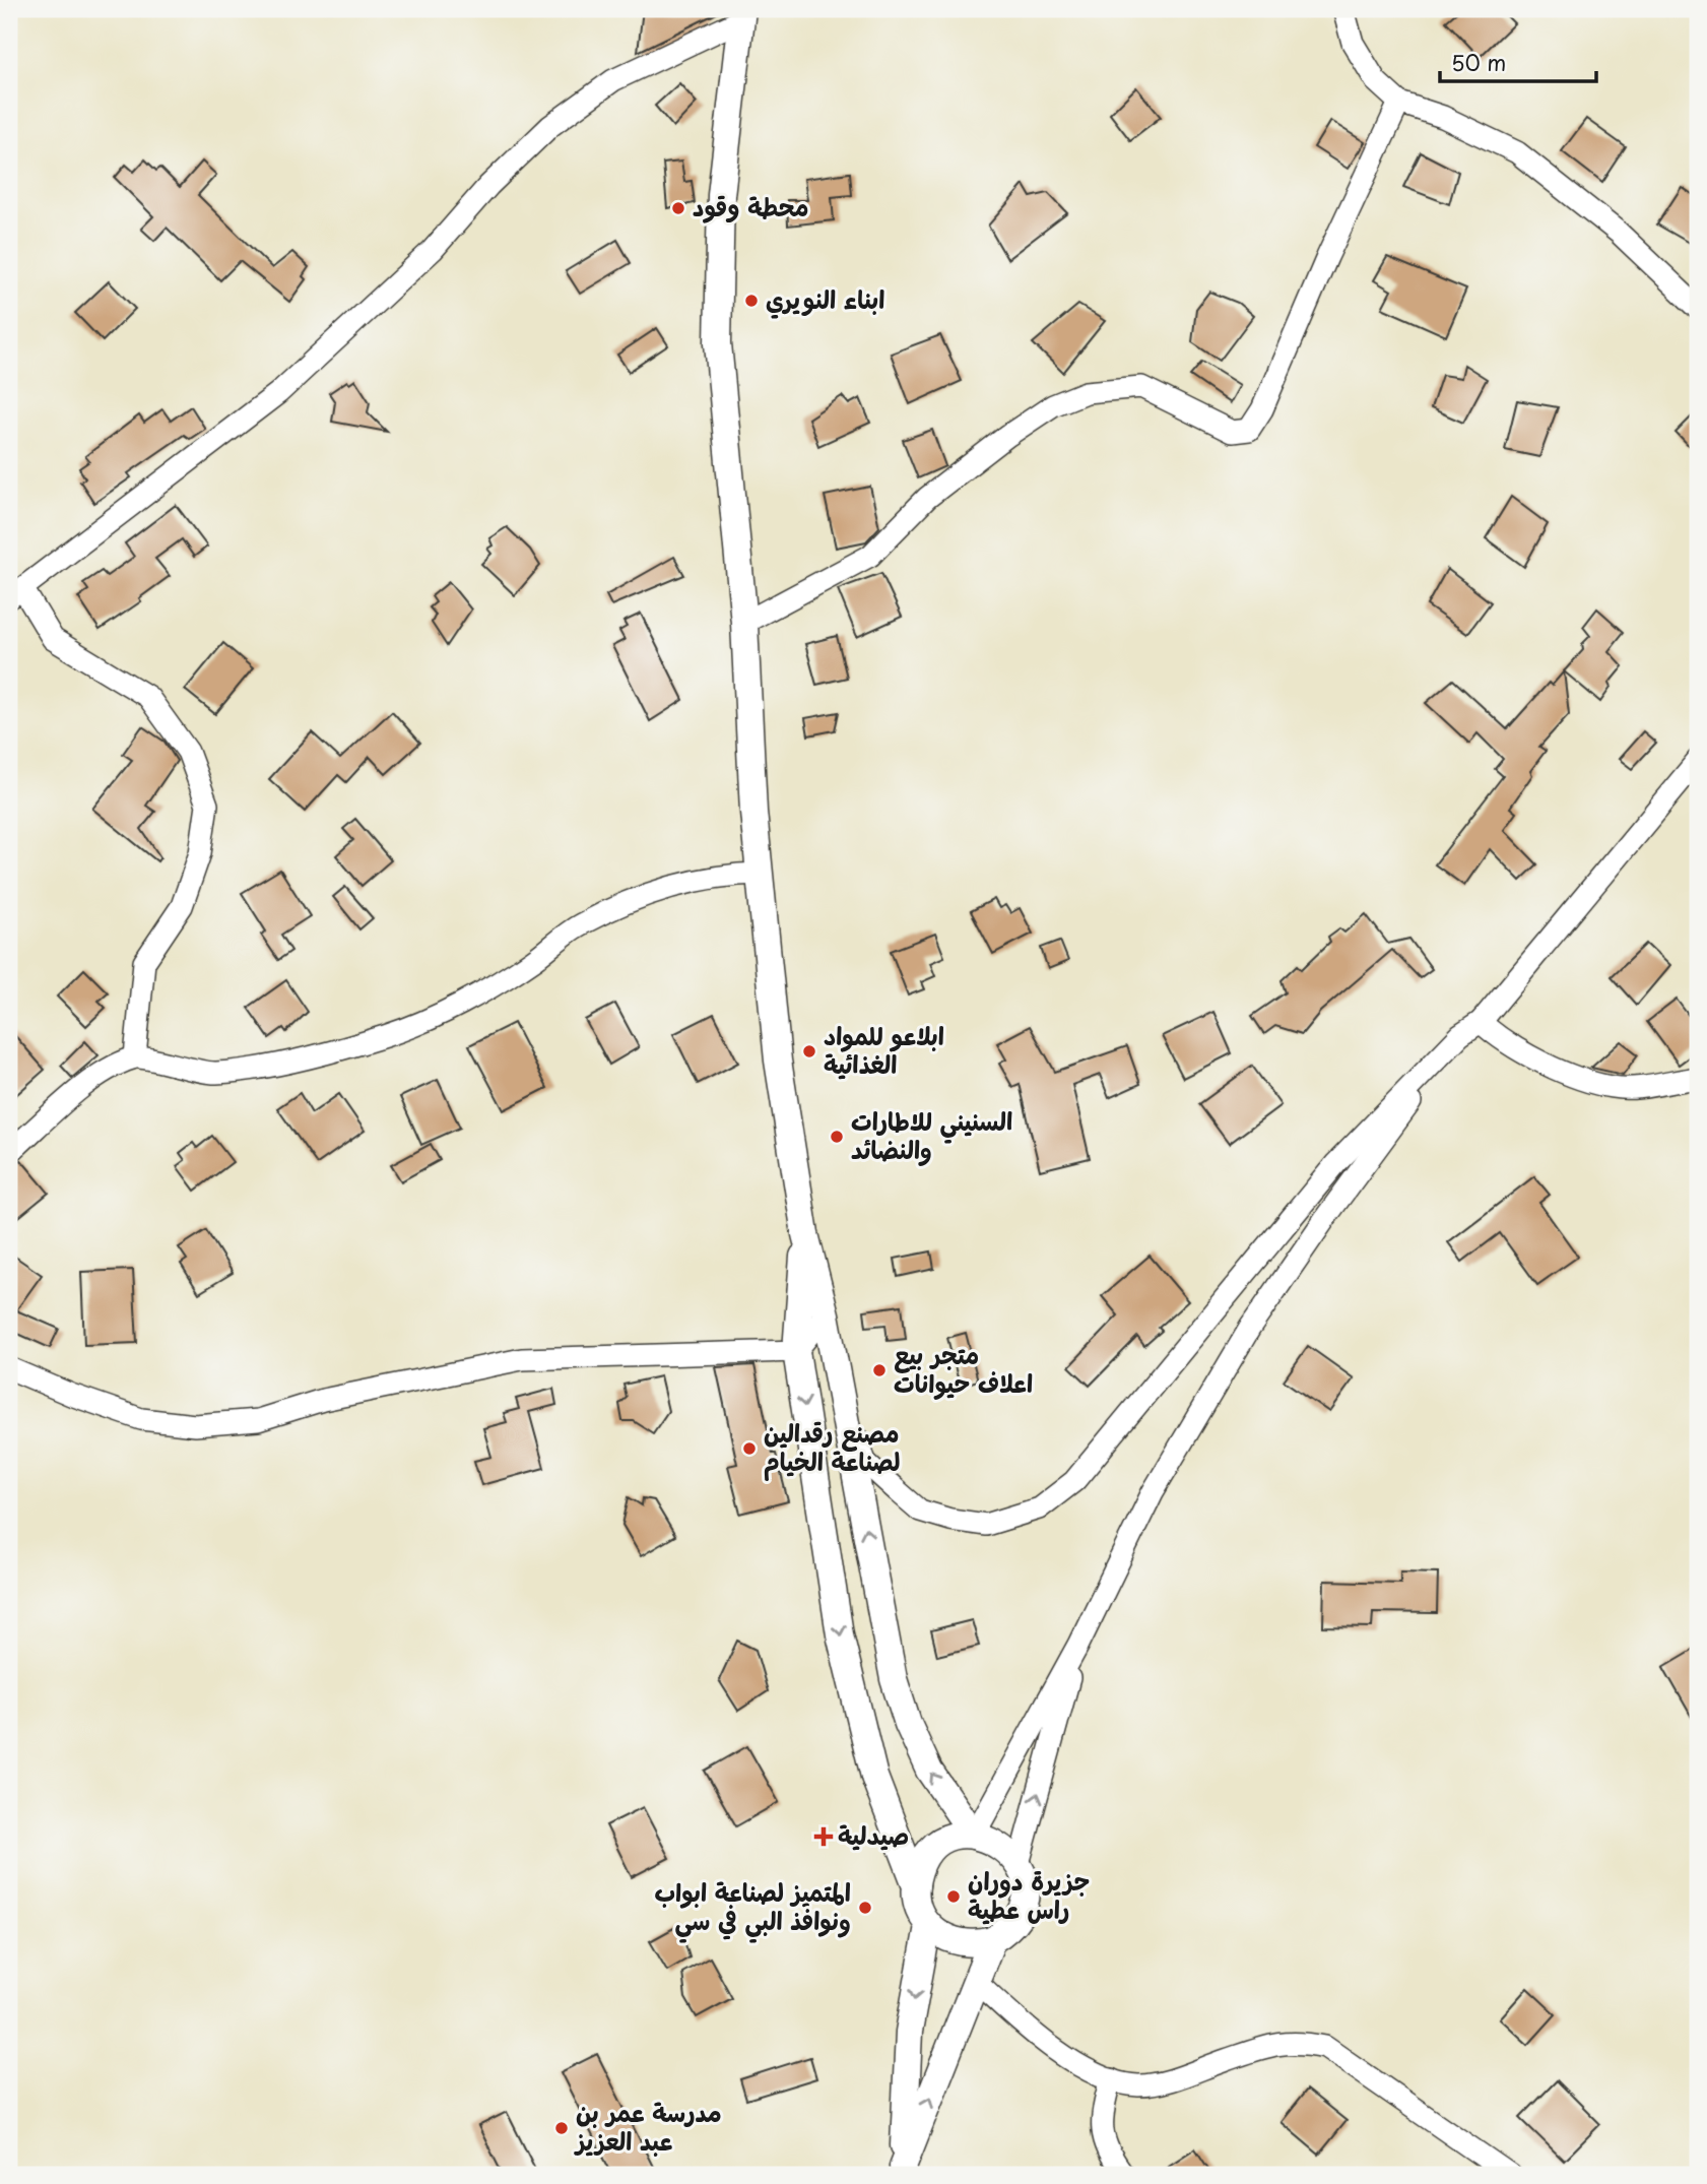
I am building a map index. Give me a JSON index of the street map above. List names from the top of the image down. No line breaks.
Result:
{"places":{"other":["محطة وقود","ابناء النويري","ابلاعو للمواد الغذائية","السنيني للاطارات والنضائد","متجر بيع اعلاف حيوانات","مصنع رقدالين لصناعة الخيام","جزيرة دوران راس عطية","المتميز لصناعة ابواب ونوافذ البي في سي","مدرسة عمر بن عبد العزيز"],"health":["صيدلية"]},"scale_bar":"50 m"}
